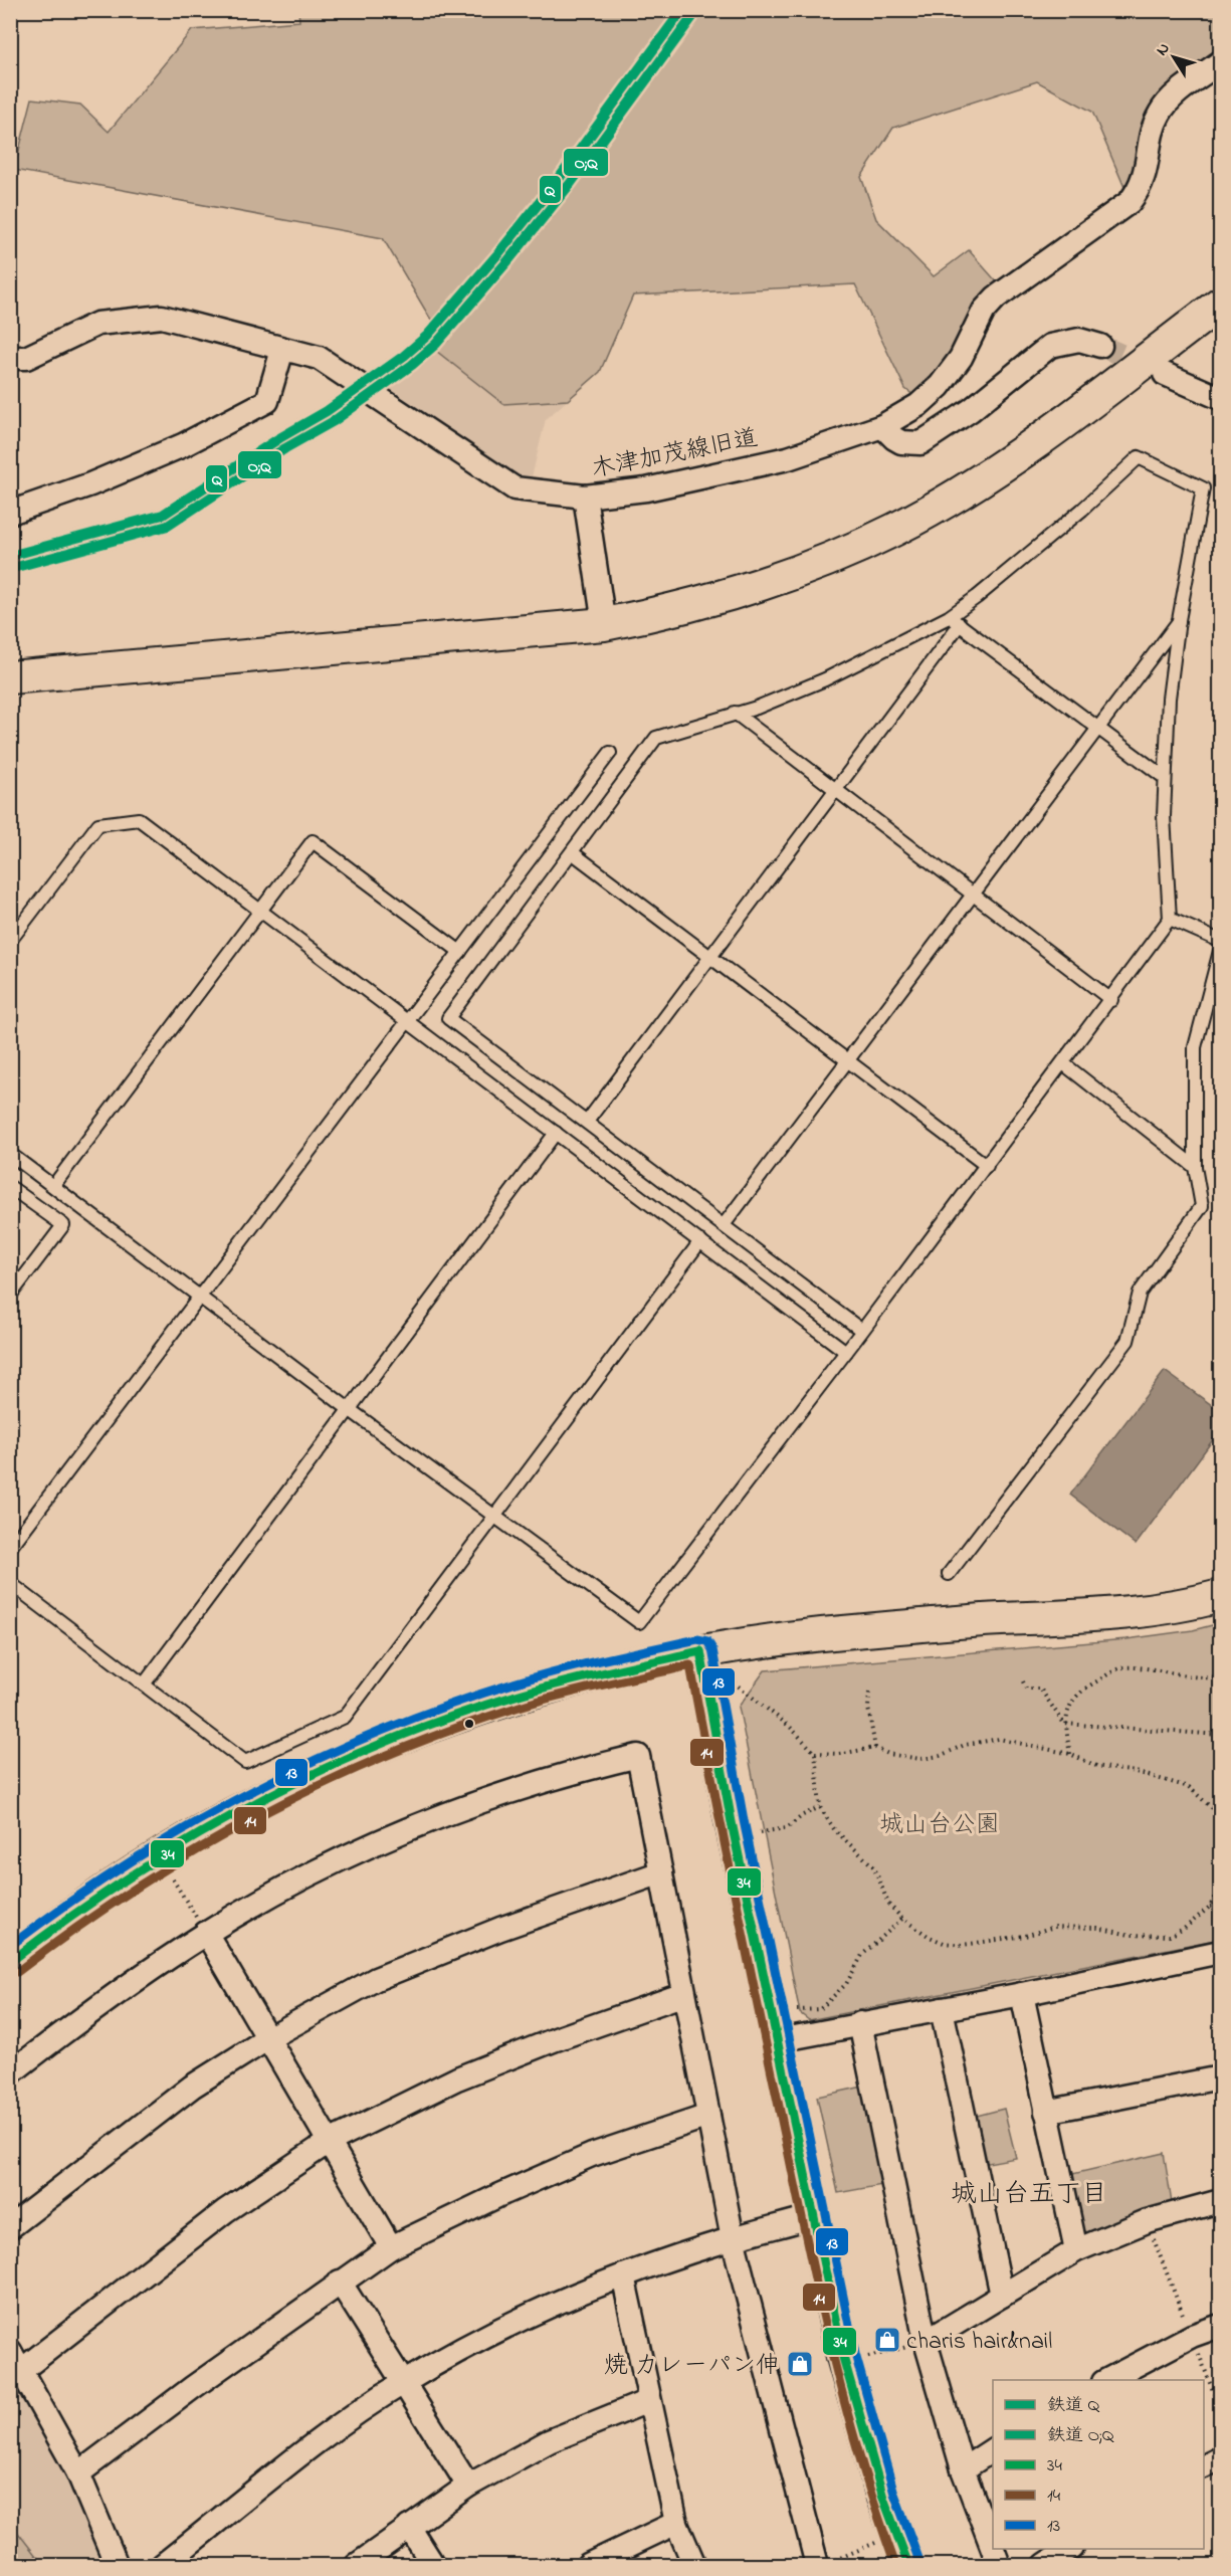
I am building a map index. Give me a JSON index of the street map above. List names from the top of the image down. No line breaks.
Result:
{"streets":{"street":["木津加茂線旧道"]},"districts":["城山台五丁目"],"parks":["城山台公園"],"places":{"shop":["charis hair&nail","焼 カレーパン伸"]},"lines":["rail line Q","rail line O;Q","transit line 13","transit line 34","transit line 14"],"legend":["鉄道 Q","鉄道 O;Q","34","14","13"],"north":"top left"}
